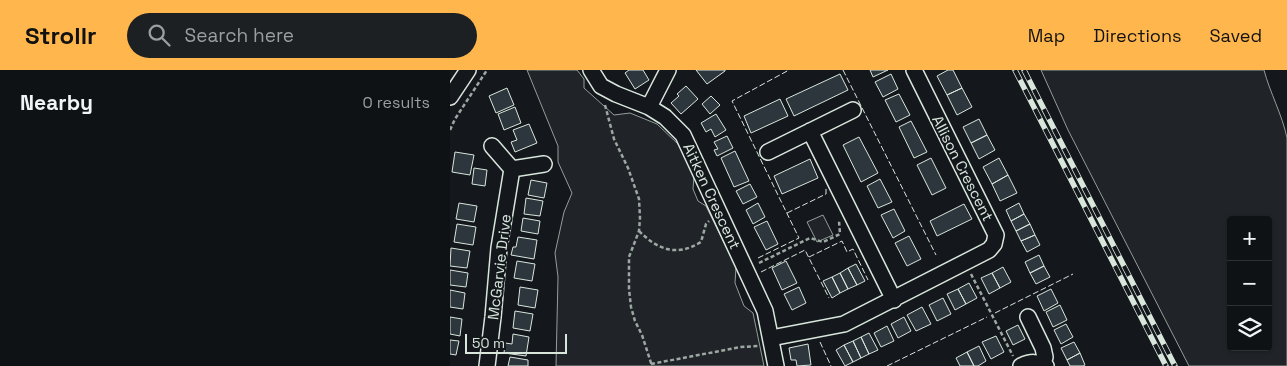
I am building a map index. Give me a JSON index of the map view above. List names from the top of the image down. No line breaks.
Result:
{"streets":{"street":["Allison Crescent","Aitken Crescent","McGarvie Drive"]},"crossings":[["Allison Crescent","Aitken Crescent"]],"scale_bar":"50 m","page":{"header":"Strollr","search":"Search here","nav":["Map","Directions","Saved"],"heading":["Nearby","0 results"],"map_buttons":["+","−"],"scale":"50 m"}}
